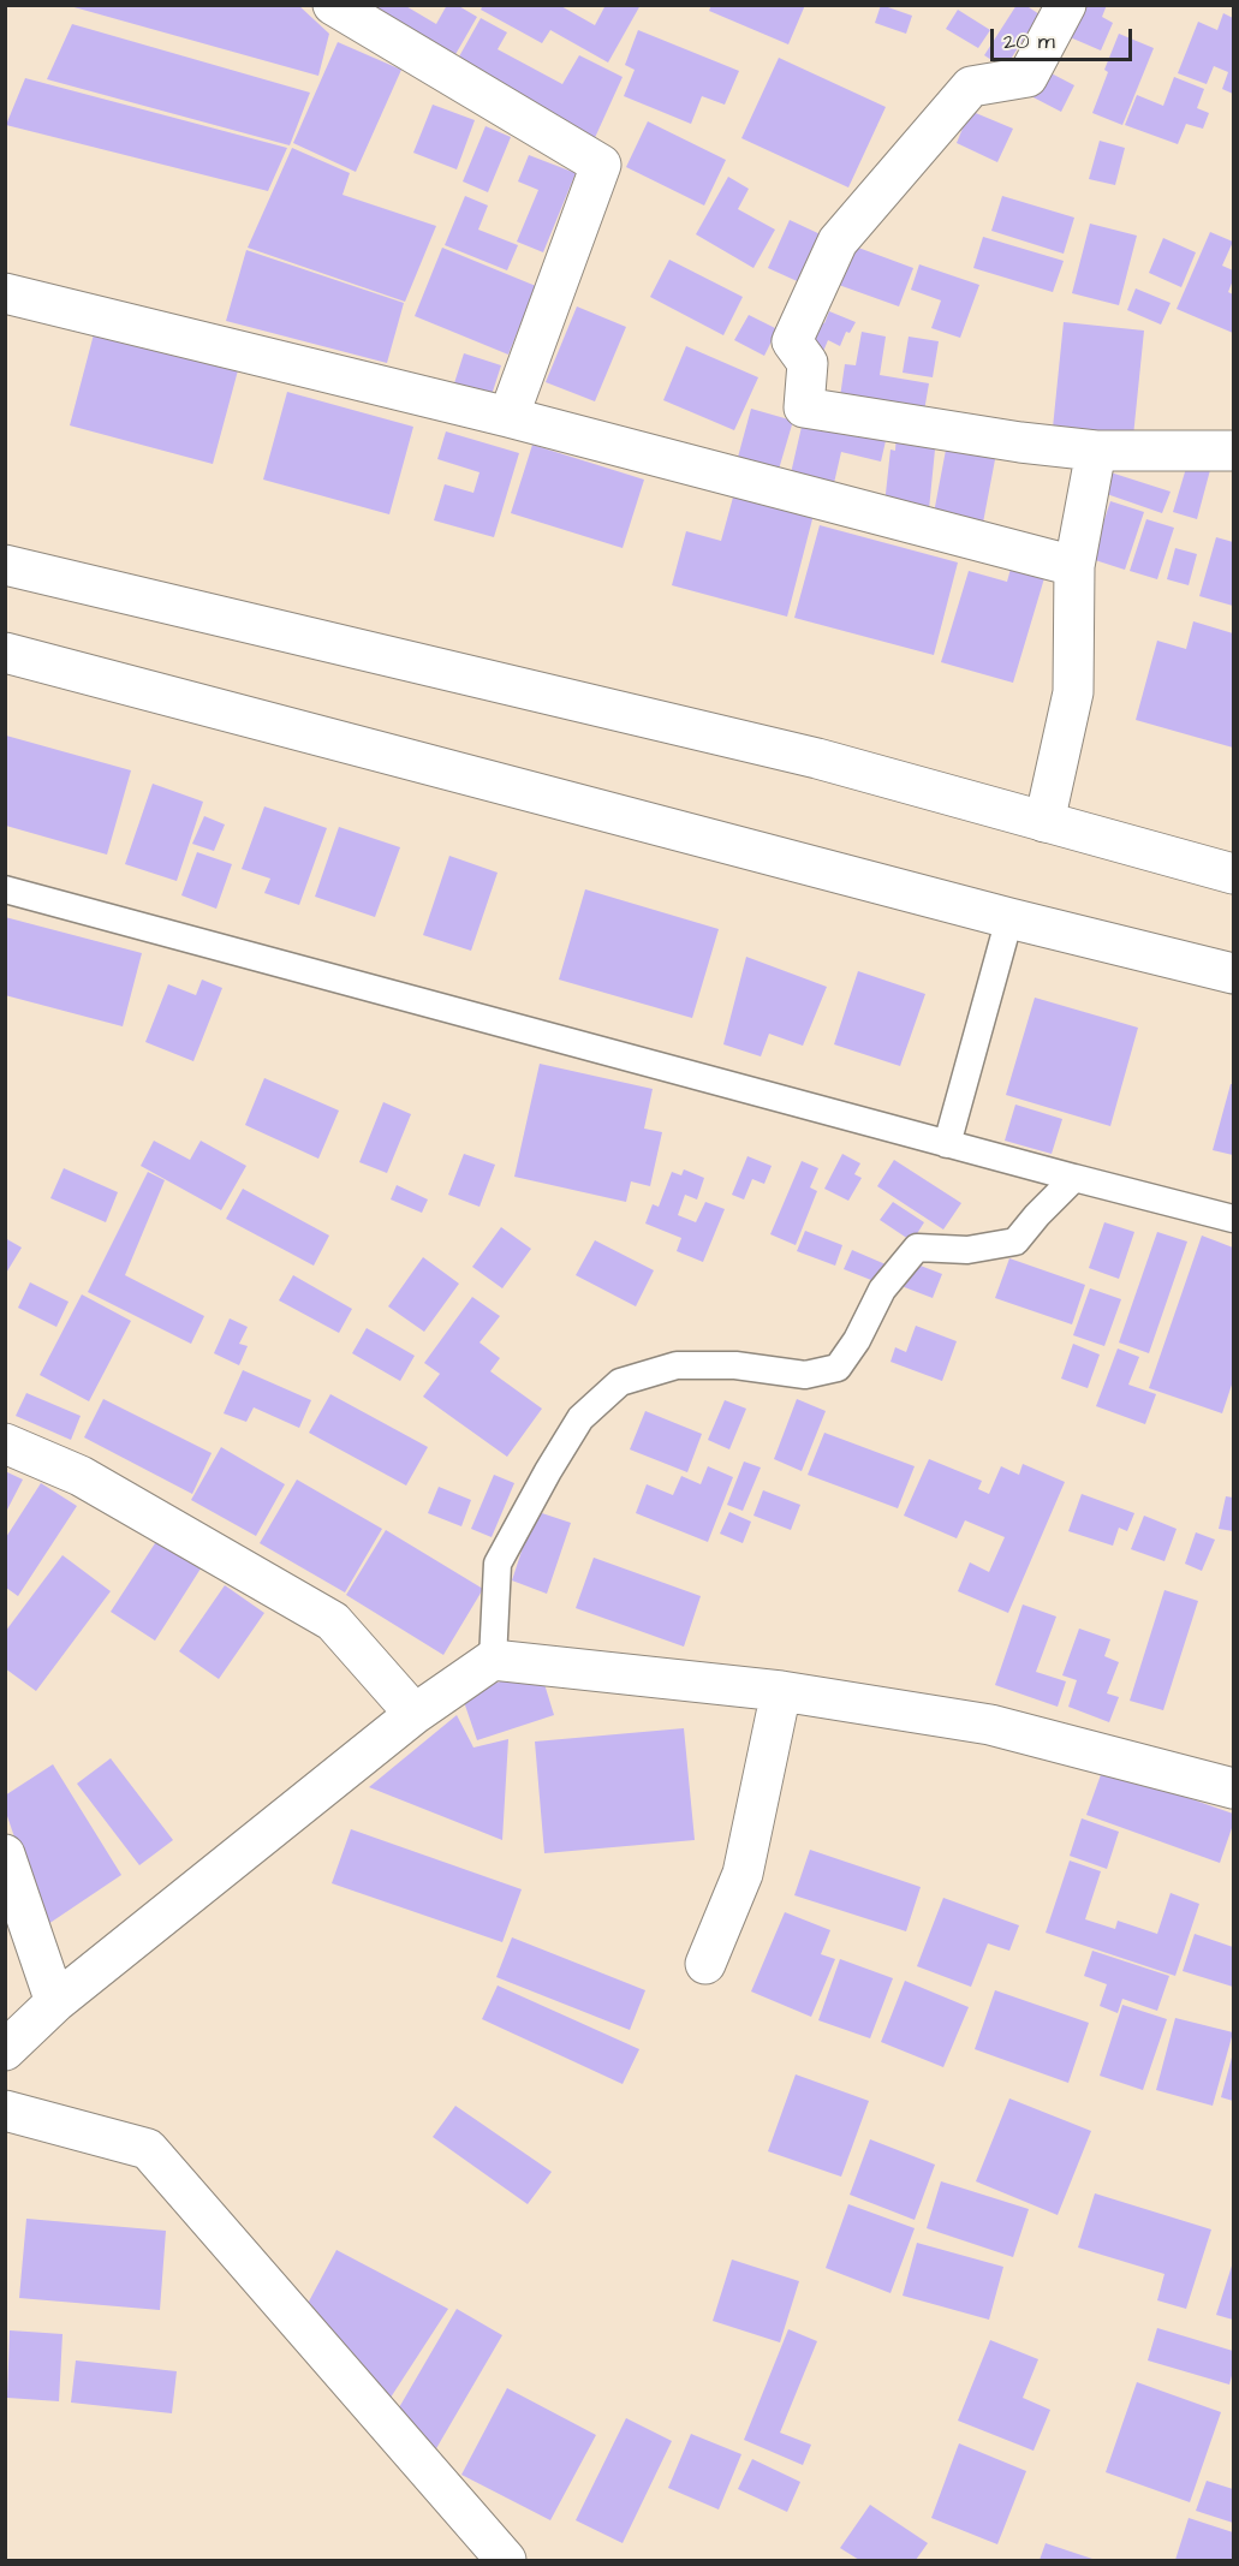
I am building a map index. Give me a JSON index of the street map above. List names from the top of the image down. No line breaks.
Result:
{"scale_bar":"20 m"}
